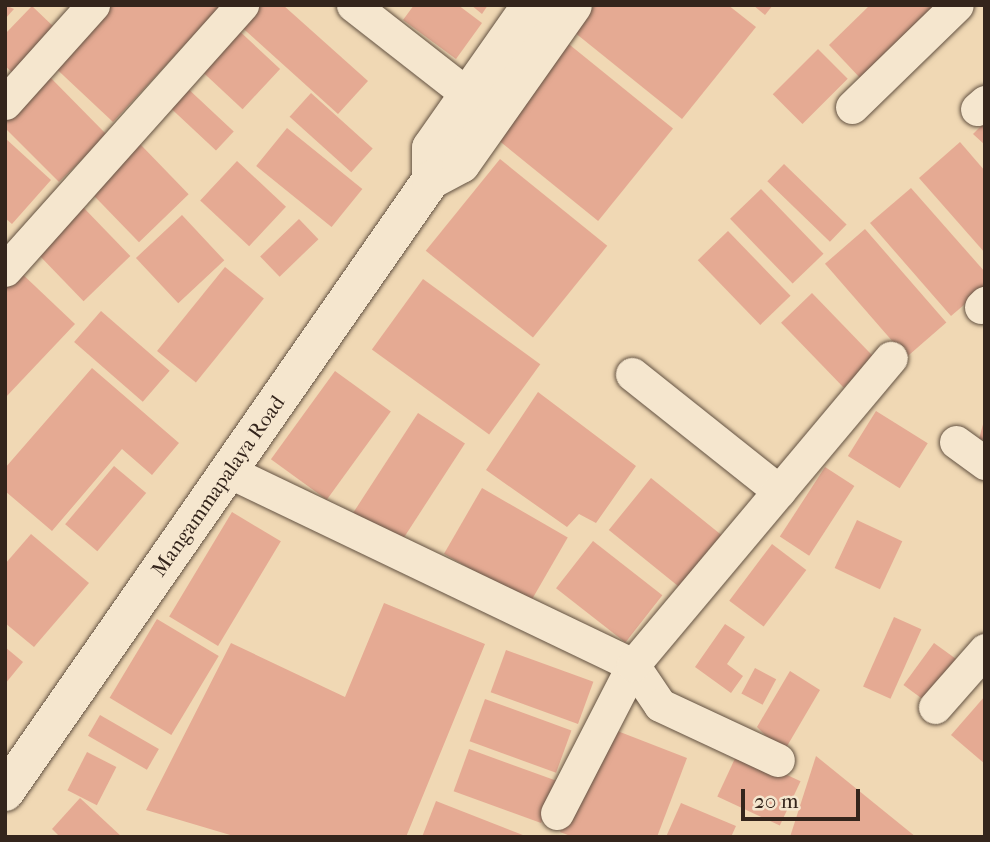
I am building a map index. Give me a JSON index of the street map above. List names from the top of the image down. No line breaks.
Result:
{"streets":{"main road":["Mangammapalaya Road"]},"scale_bar":"20 m"}
